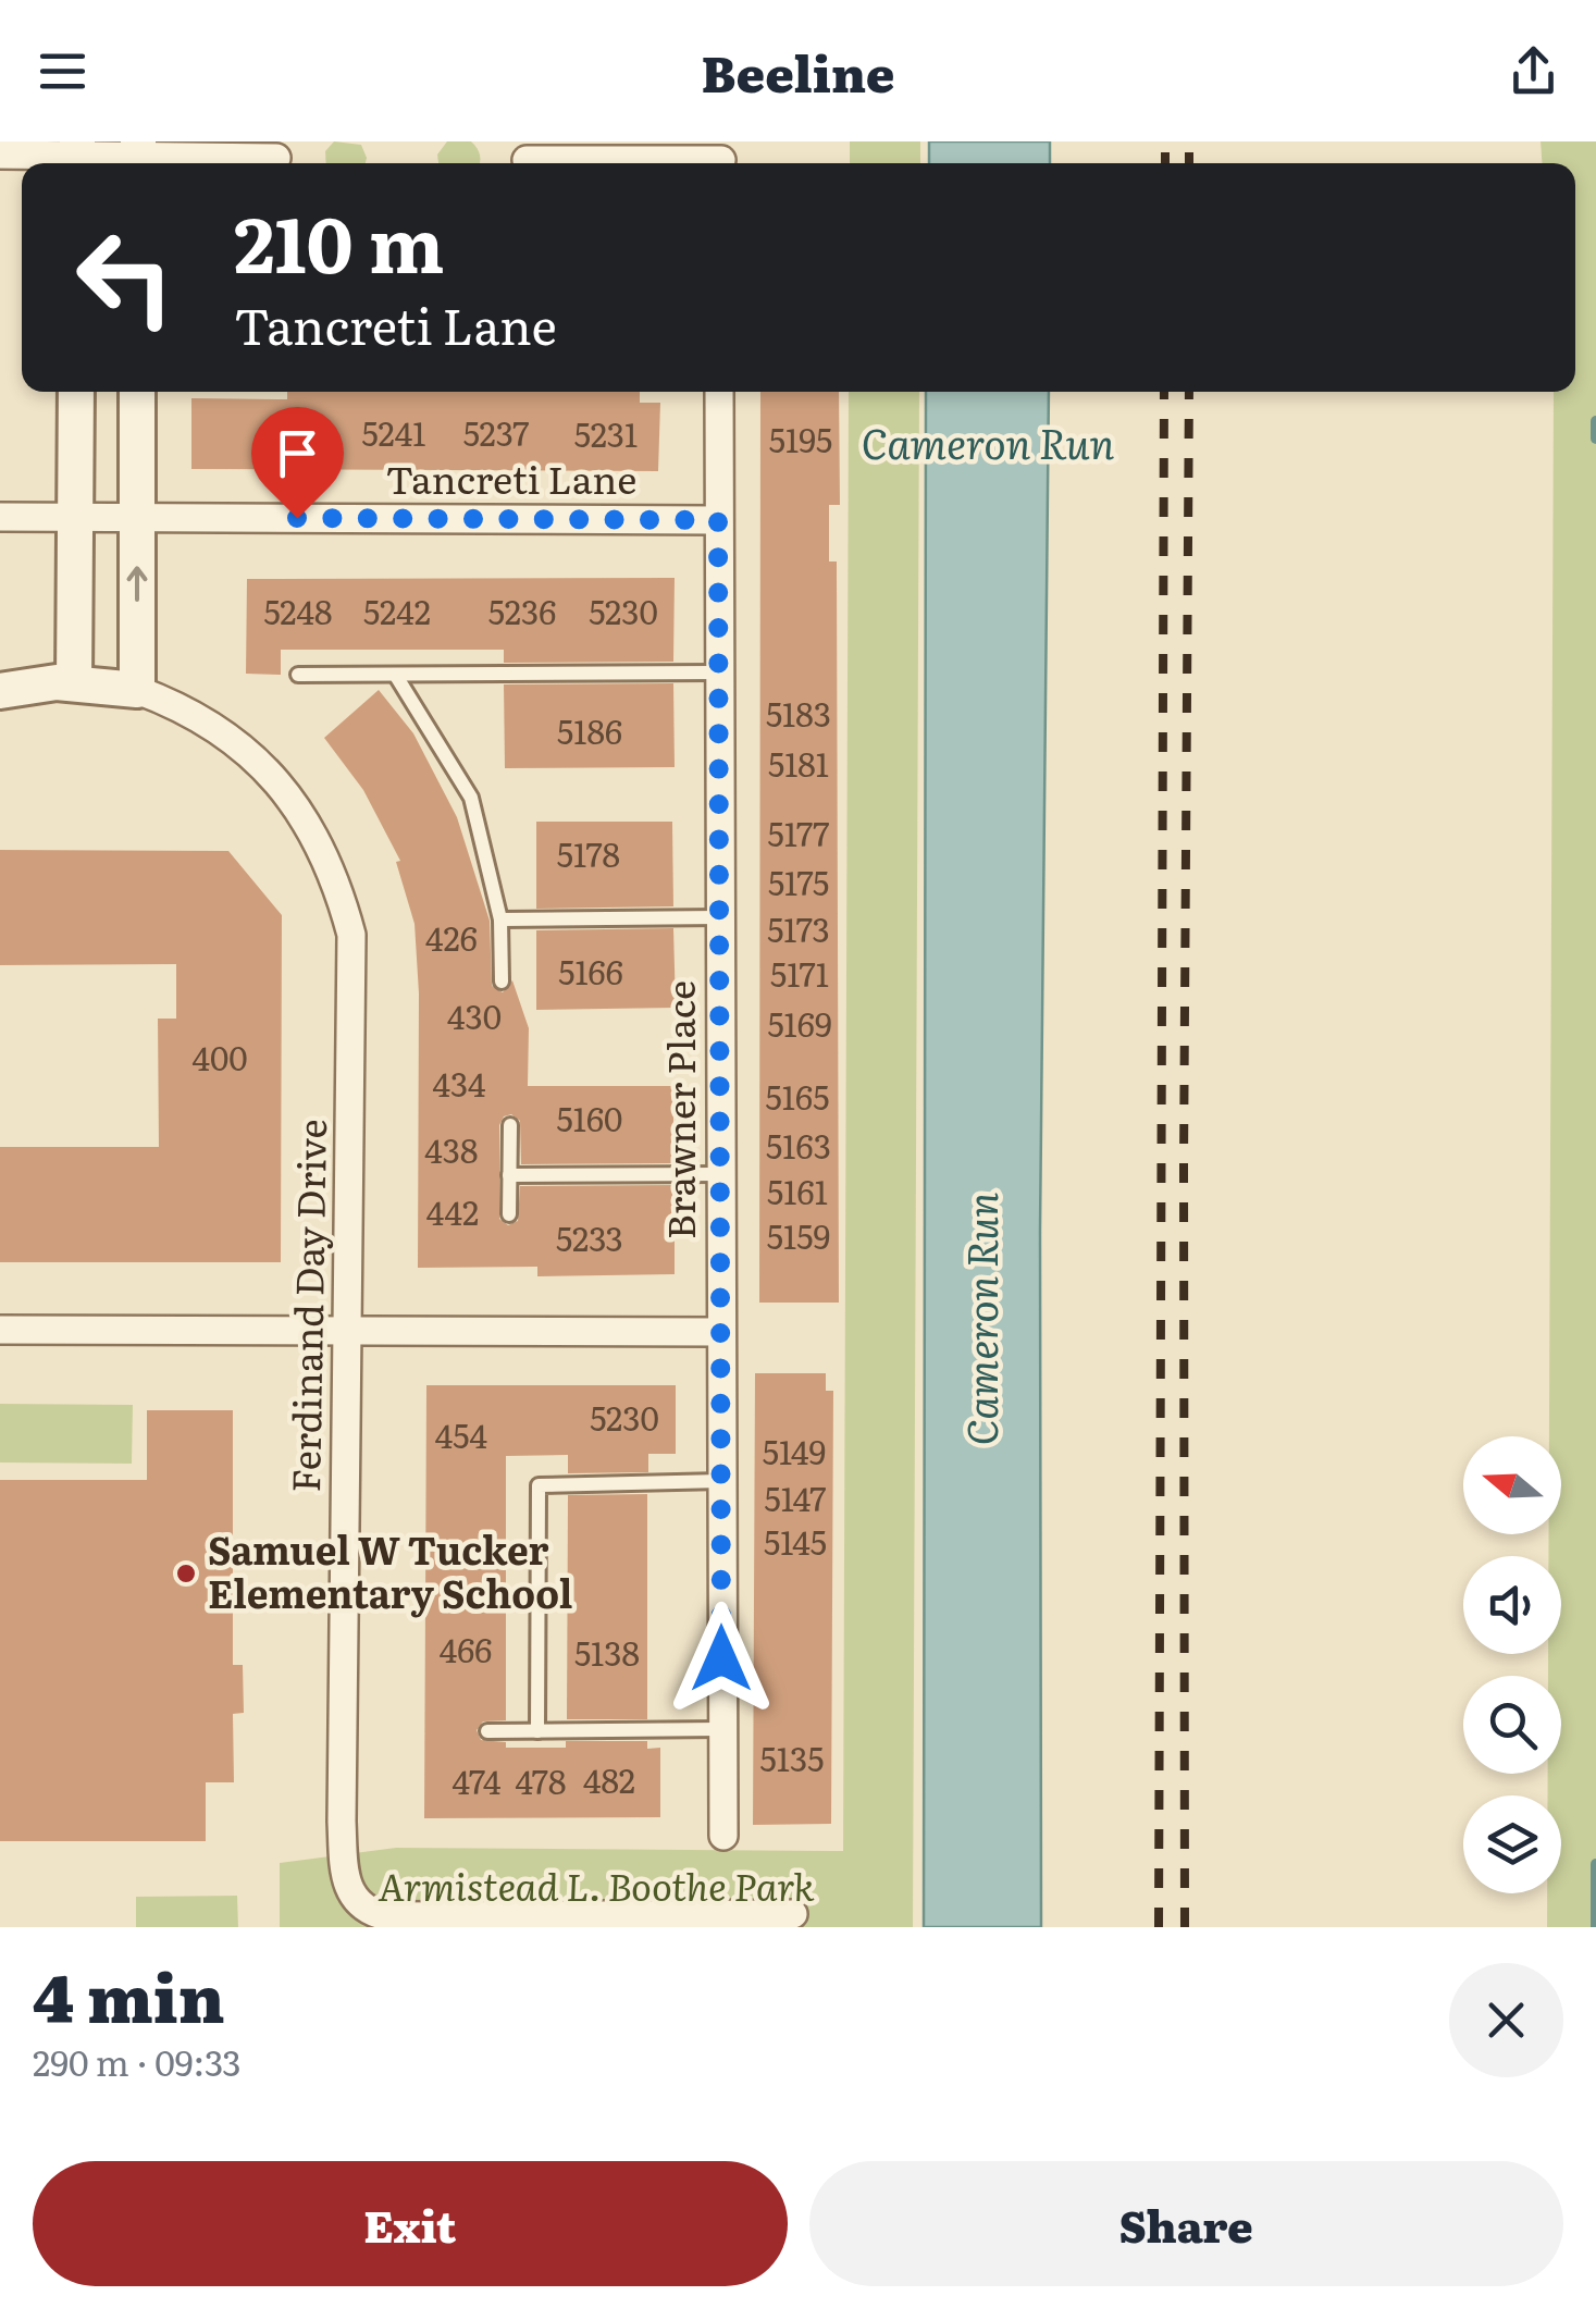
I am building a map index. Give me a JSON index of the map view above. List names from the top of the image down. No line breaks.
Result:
{"streets":{"street":["Tancreti Lane","Brawner Place","Ferdinand Day Drive"]},"crossings":[["Tancreti Lane","Brawner Place"]],"water":["Cameron Run"],"parks":["Armistead L. Boothe Park"],"places":["Samuel W Tucker Elementary School"],"house_numbers":["5241","5237","5231","5195","5248","5242","5236","5230","5183","5186","5181","5177","5178","5175","5173","426","5166","5171","430","5169","400","434","5165","5160","5163","438","5161","442","5159","5233","5230","454","5149","5147","5145","466","5138","5135","482","474","478"],"north":"left","page":{"header":"Beeline","turn":["210 m","Tancreti Lane"],"heading":["4 min","290 m · 09:33"],"buttons":["Exit","Share"]}}
